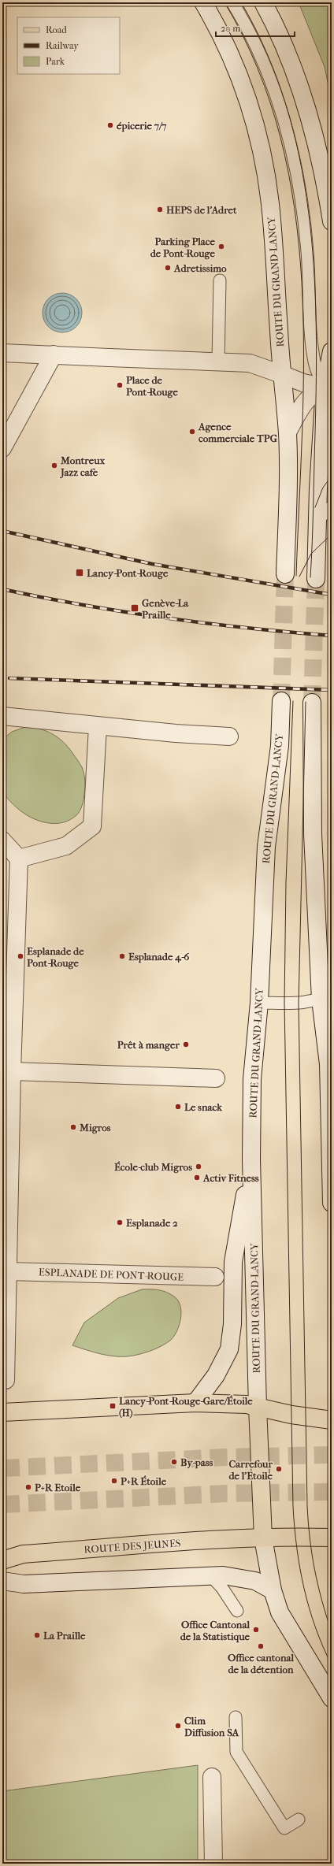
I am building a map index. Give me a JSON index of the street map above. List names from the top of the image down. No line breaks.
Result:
{"streets":{"main road":["ROUTE DU GRAND-LANCY","ESPLANADE DE PONT-ROUGE","ROUTE DES JEUNES"]},"places":{"other":["épicerie 7/7","HEPS de l'Adret","Parking Place de Pont-Rouge","Adretissimo","Place de Pont-Rouge","Agence commerciale TPG","Montreux Jazz cafe","Esplanade de Pont-Rouge","Esplanade 4-6","Prêt à manger","Le snack","Migros","École-club Migros","Activ Fitness","Esplanade 2","By-pass","Carrefour de l'Etoile","P+R Étoile","P+R Etoile","Office Cantonal de la Statistique","La Praille","Office cantonal de la détention","Clim Diffusion SA"],"transit":["Lancy-Pont-Rouge","Genève-La Praille","Lancy-Pont-Rouge-Gare/Étoile (H)"]},"legend":["Road","Railway","Park"],"scale_bar":"20 m"}
